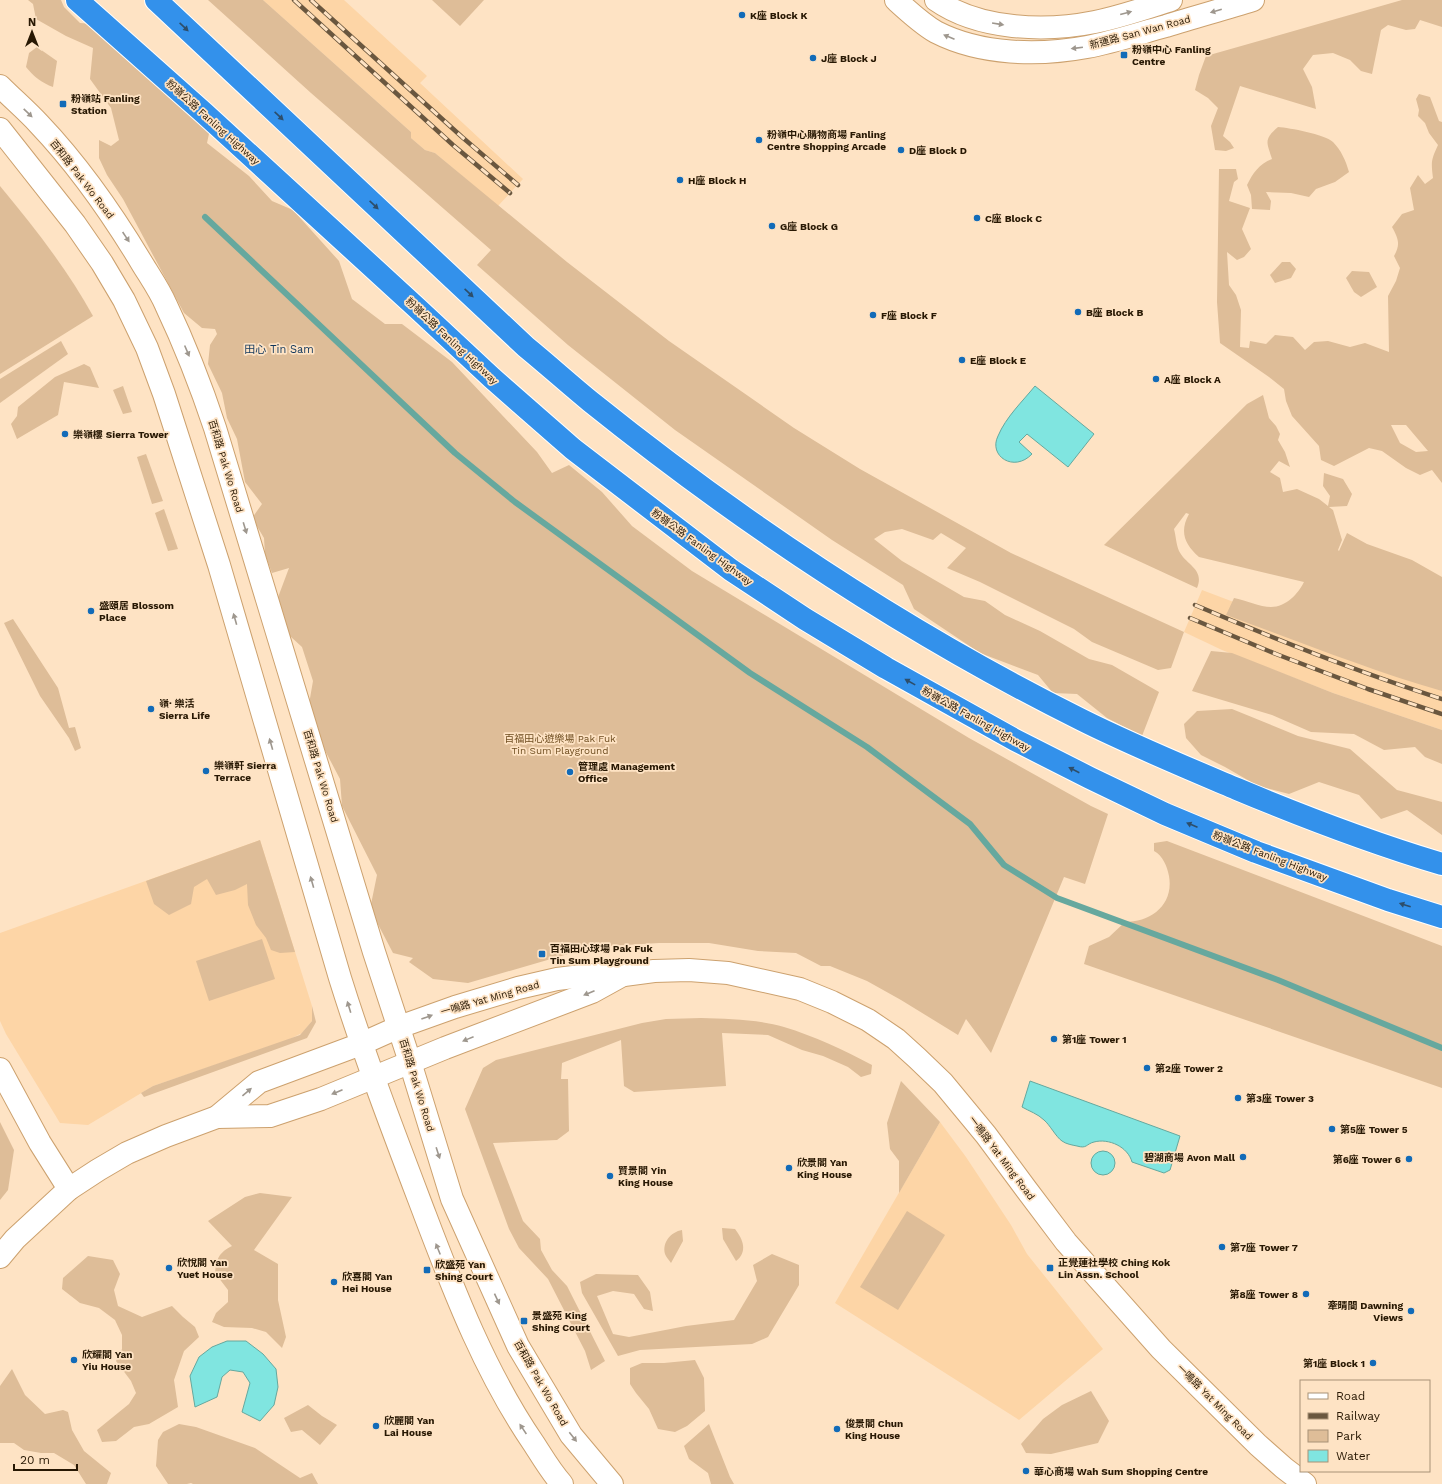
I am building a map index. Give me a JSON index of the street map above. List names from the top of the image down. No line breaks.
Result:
{"streets":{"highway":["粉嶺公路 Fanling Highway"],"main road":["新運路 San Wan Road","百和路 Pak Wo Road","一鳴路 Yat Ming Road"]},"crossings":[["百和路 Pak Wo Road","一鳴路 Yat Ming Road"]],"districts":["田心 Tin Sam"],"parks":["百福田心遊樂場 Pak Fuk Tin Sum Playground"],"places":{"other":["K座 Block K","J座 Block J","粉嶺中心購物商場 Fanling Centre Shopping Arcade","D座 Block D","H座 Block H","C座 Block C","G座 Block G","B座 Block B","F座 Block F","E座 Block E","A座 Block A","樂嶺樓 Sierra Tower","盛頤居 Blossom Place","嶺· 樂活 Sierra Life","樂嶺軒 Sierra Terrace","管理處 Management Office","第1座 Tower 1","第2座 Tower 2","第3座 Tower 3","第5座 Tower 5","碧湖商場 Avon Mall","第6座 Tower 6","欣景閣 Yan King House","賢景閣 Yin King House","第7座 Tower 7","欣悅閣 Yan Yuet House","欣喜閣 Yan Hei House","第8座 Tower 8","牽晴間 Dawning Views","欣耀閣 Yan Yiu House","第1座 Block 1","欣麗閣 Yan Lai House","俊景閣 Chun King House","華心商場 Wah Sum Shopping Centre"],"transit":["粉嶺中心 Fanling Centre","粉嶺站 Fanling Station","百福田心球場 Pak Fuk Tin Sum Playground","正覺蓮社學校 Ching Kok Lin Assn. School","欣盛苑 Yan Shing Court","景盛苑 King Shing Court"]},"legend":["Road","Railway","Park","Water"],"scale_bar":"20 m","north":"top"}
